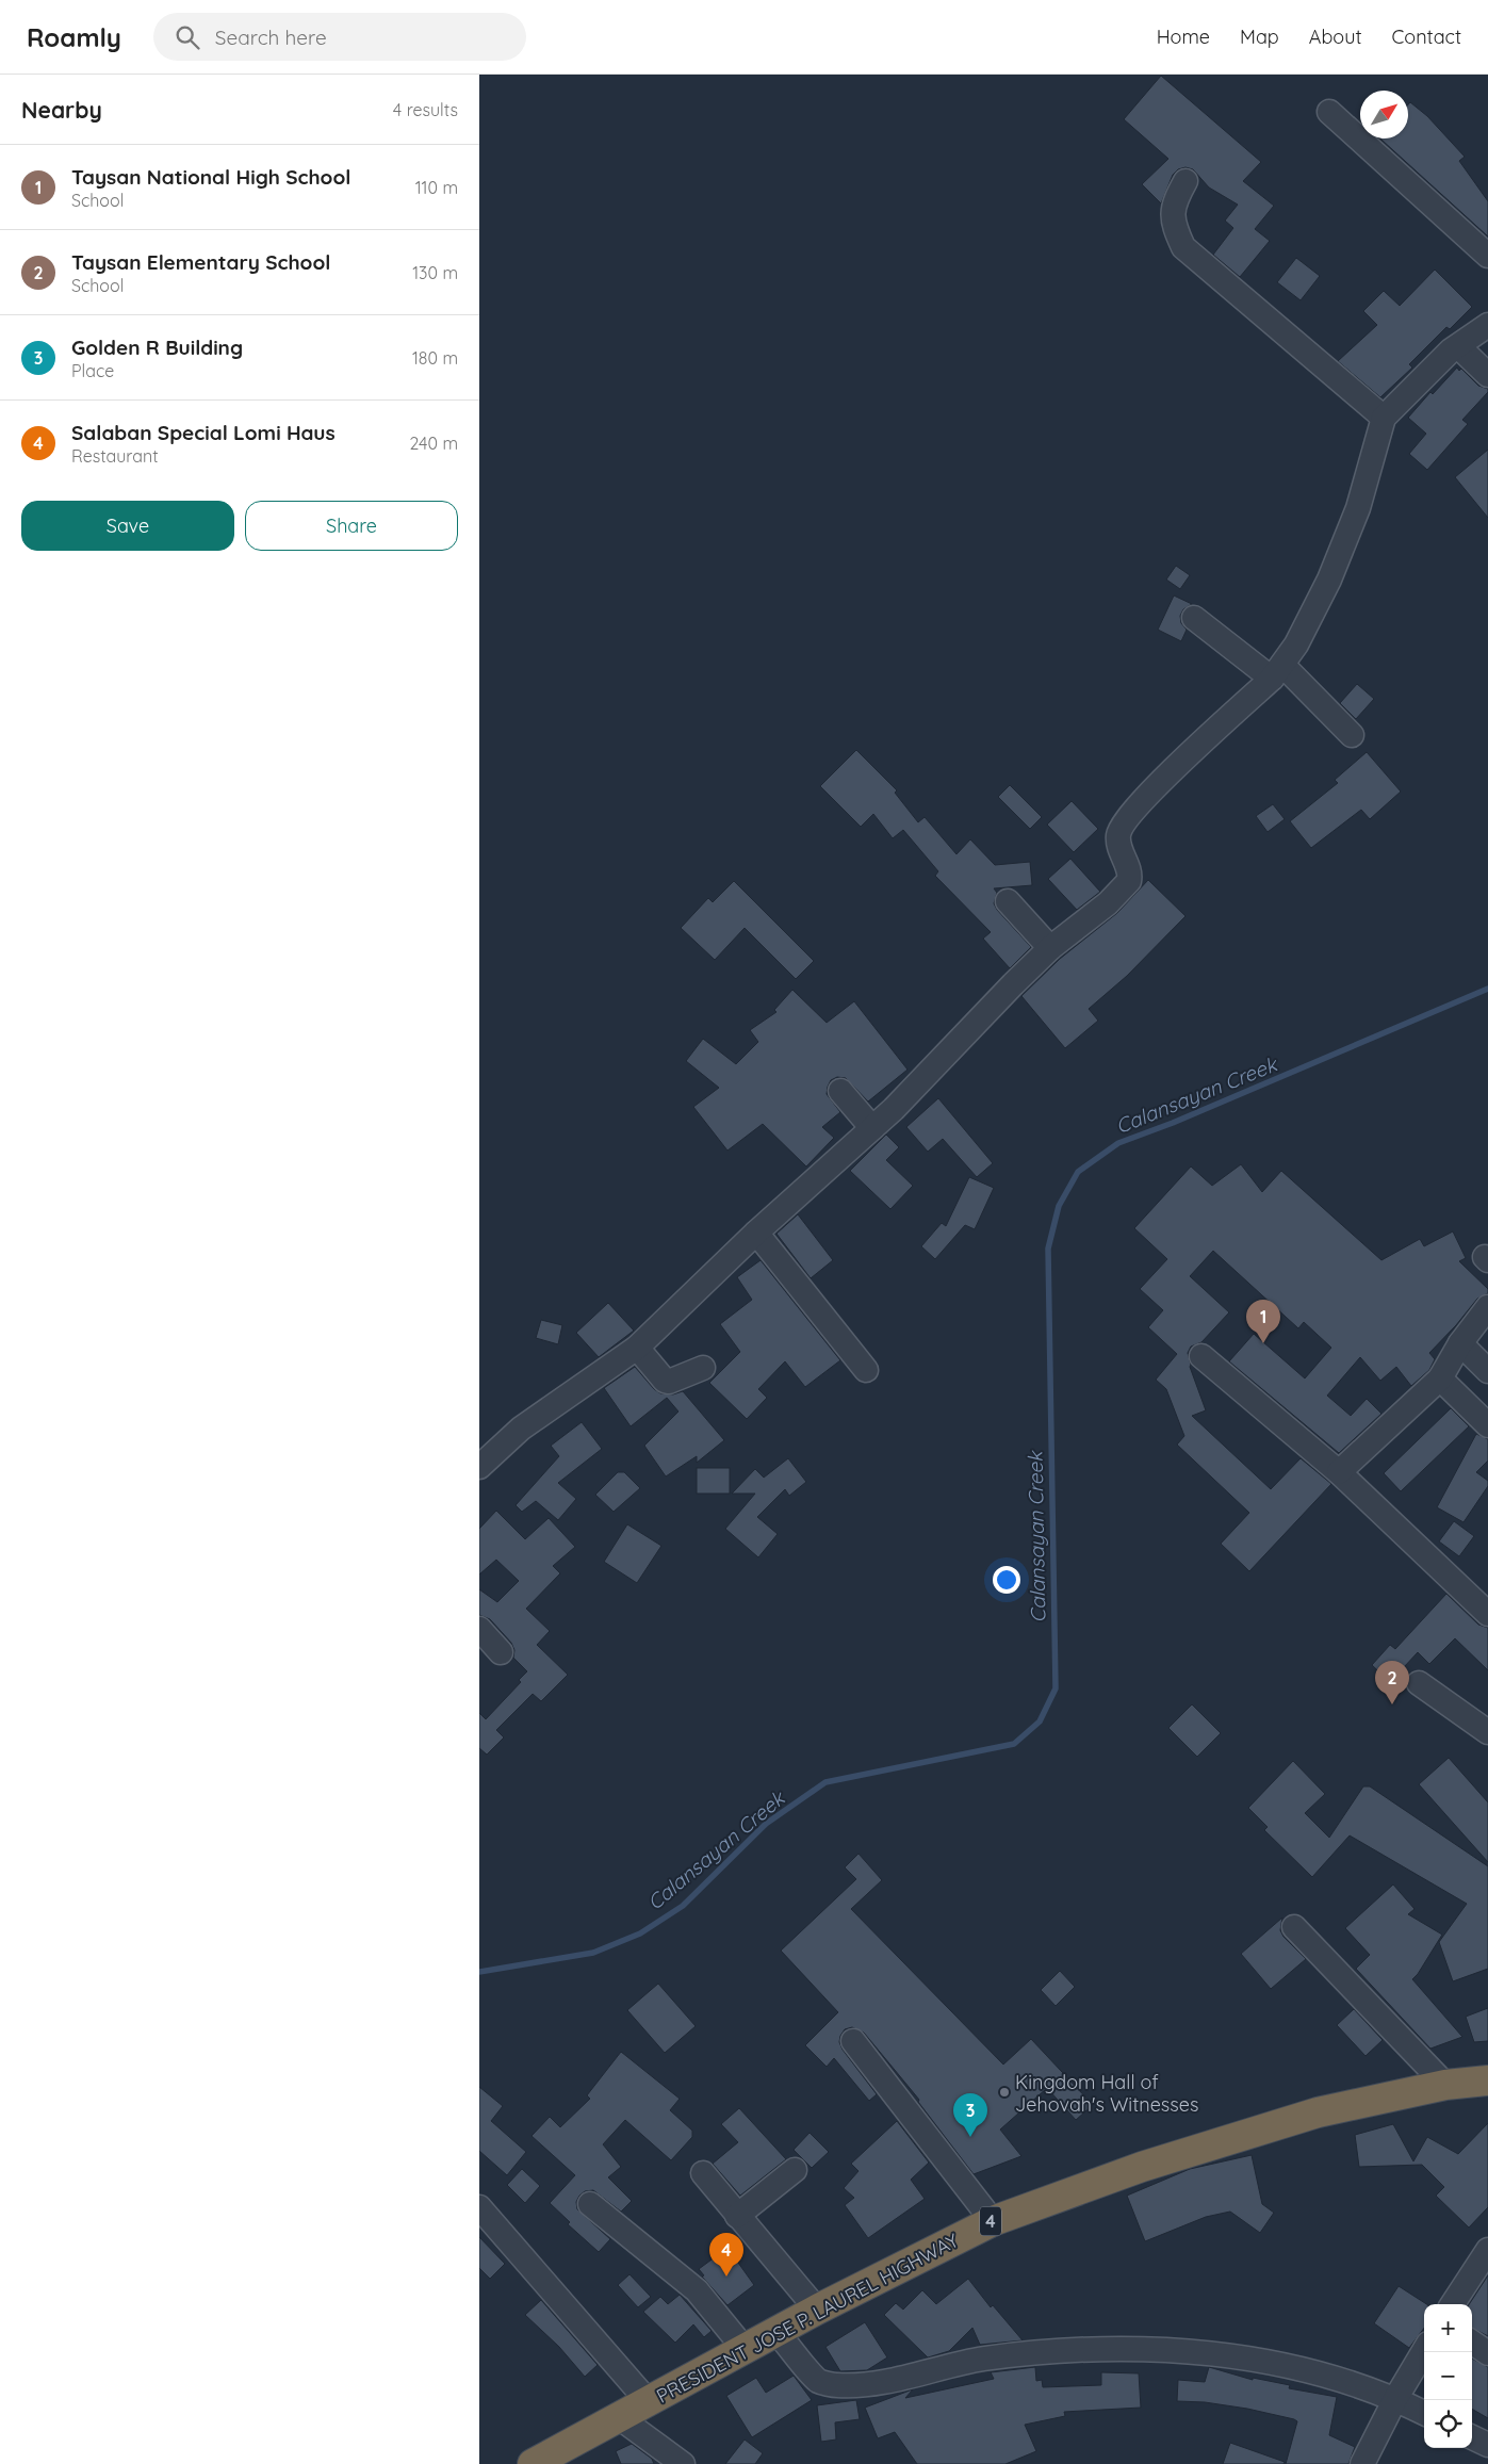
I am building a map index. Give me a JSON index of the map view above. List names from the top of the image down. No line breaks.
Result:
{"streets":{"highway":["4","PRESIDENT JOSE P. LAUREL HIGHWAY"]},"water":["Calansayan Creek"],"places":["Kingdom Hall of Jehovah's Witnesses"],"north":"top right","page":{"header":"Roamly","search":"Search here","nav":["Home","Map","About","Contact"],"heading":["Nearby","4 results"],"list":[{"mark":"1","name":"Taysan National High School","note":"School","value":"110 m"},{"mark":"2","name":"Taysan Elementary School","note":"School","value":"130 m"},{"mark":"3","name":"Golden R Building","note":"Place","value":"180 m"},{"mark":"4","name":"Salaban Special Lomi Haus","note":"Restaurant","value":"240 m"}],"buttons":["Save","Share"],"pins":["1","2","3","4"],"map_buttons":["+","−"]}}
